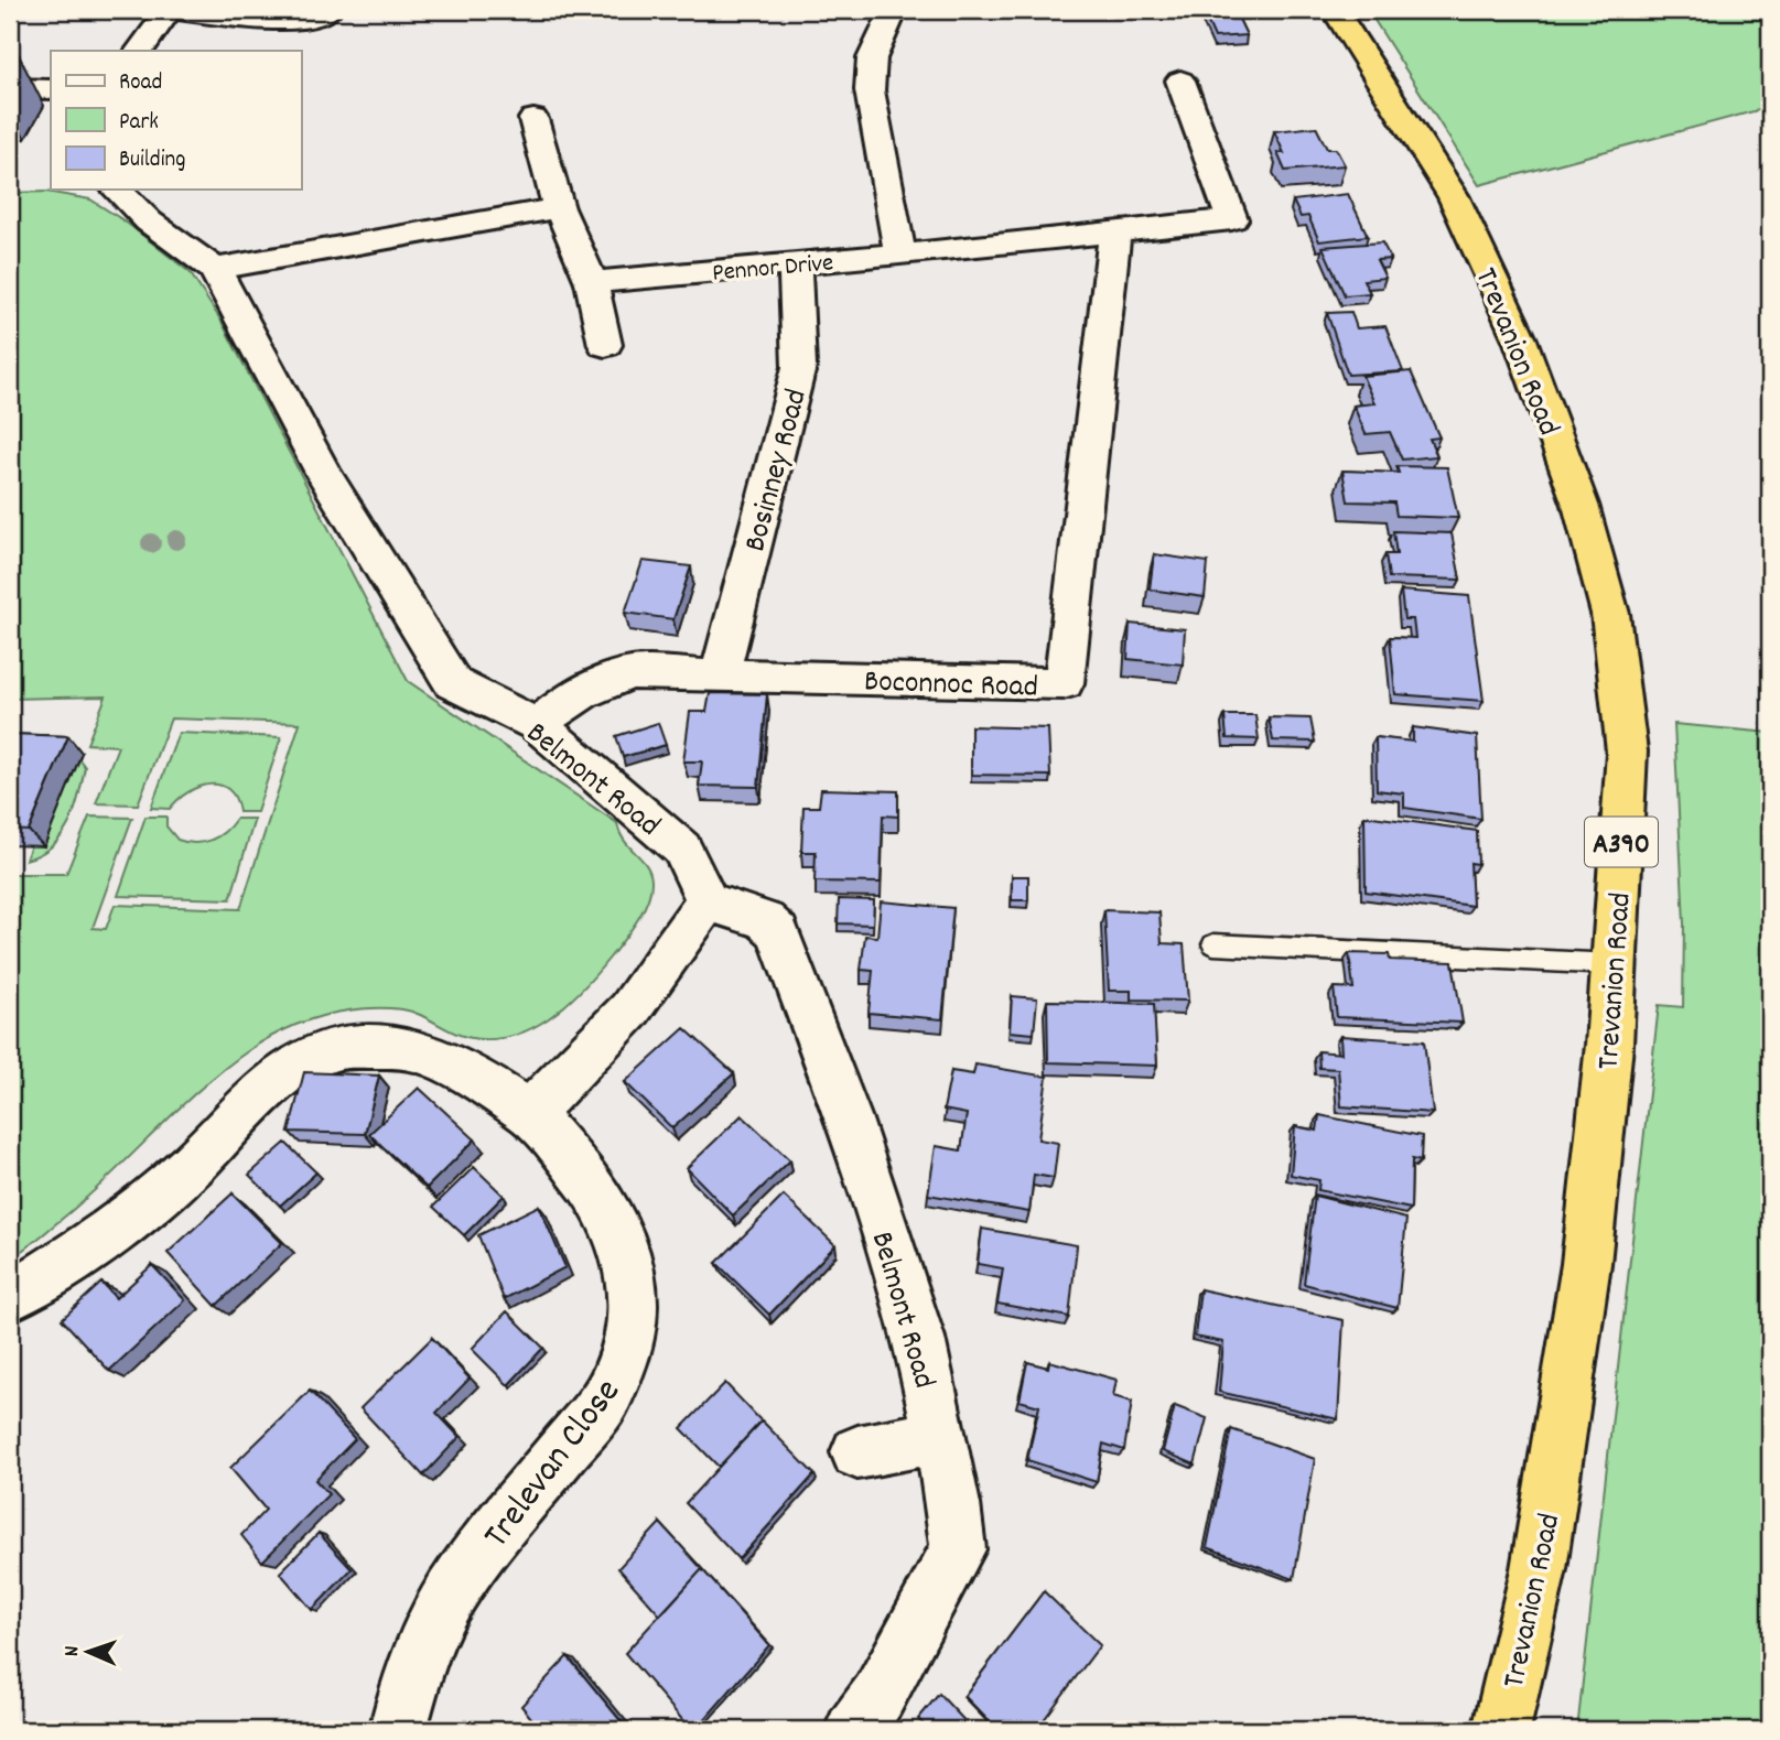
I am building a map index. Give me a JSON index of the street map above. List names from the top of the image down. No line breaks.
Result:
{"streets":{"highway":["Trevanion Road","A390"],"street":["Pennor Drive","Bosinney Road","Boconnoc Road","Belmont Road","Trelevan Close"]},"crossings":[["Pennor Drive","Bosinney Road"],["Pennor Drive","Boconnoc Road"],["Bosinney Road","Boconnoc Road"],["Boconnoc Road","Belmont Road"]],"legend":["Road","Park","Building"],"north":"left"}
